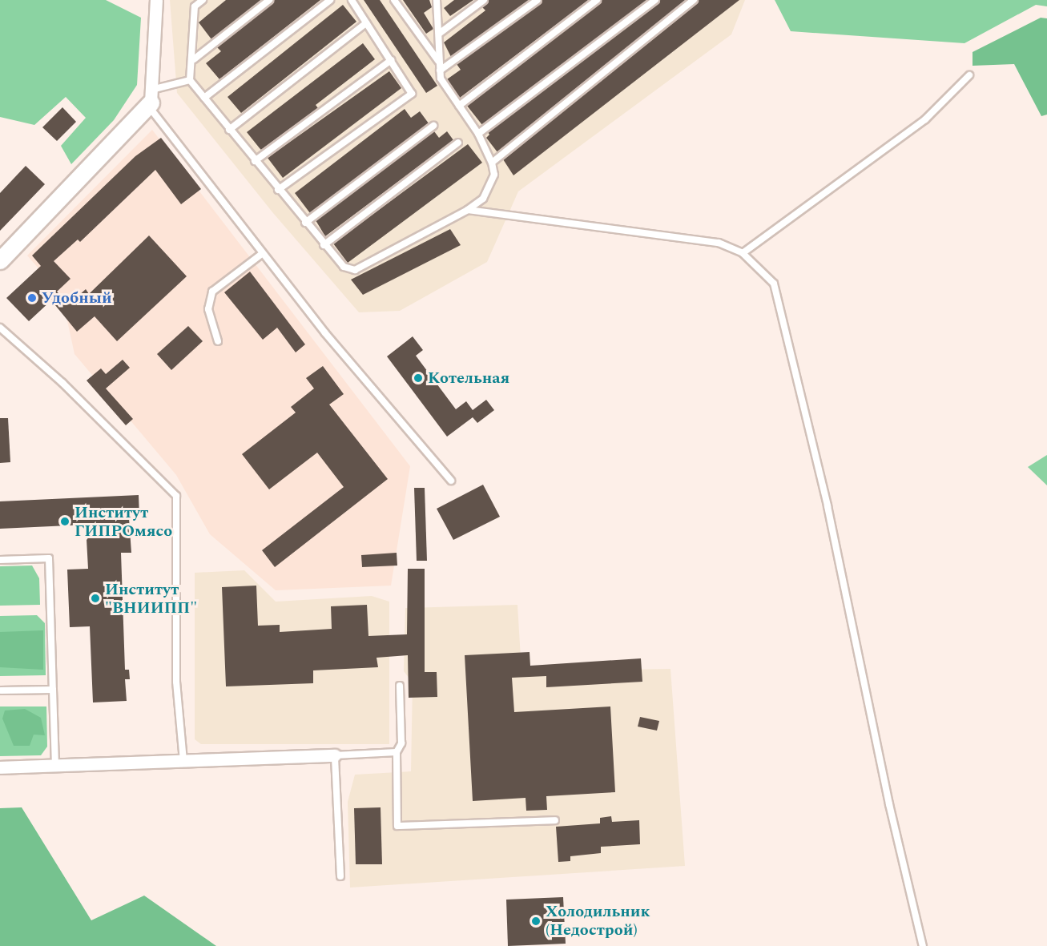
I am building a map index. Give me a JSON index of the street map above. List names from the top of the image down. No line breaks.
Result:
{"places":["Удобный","Котельная","Институт ГИПРОмясо","Институт \"ВНИИПП\"","Холодильник (Недострой)"]}
